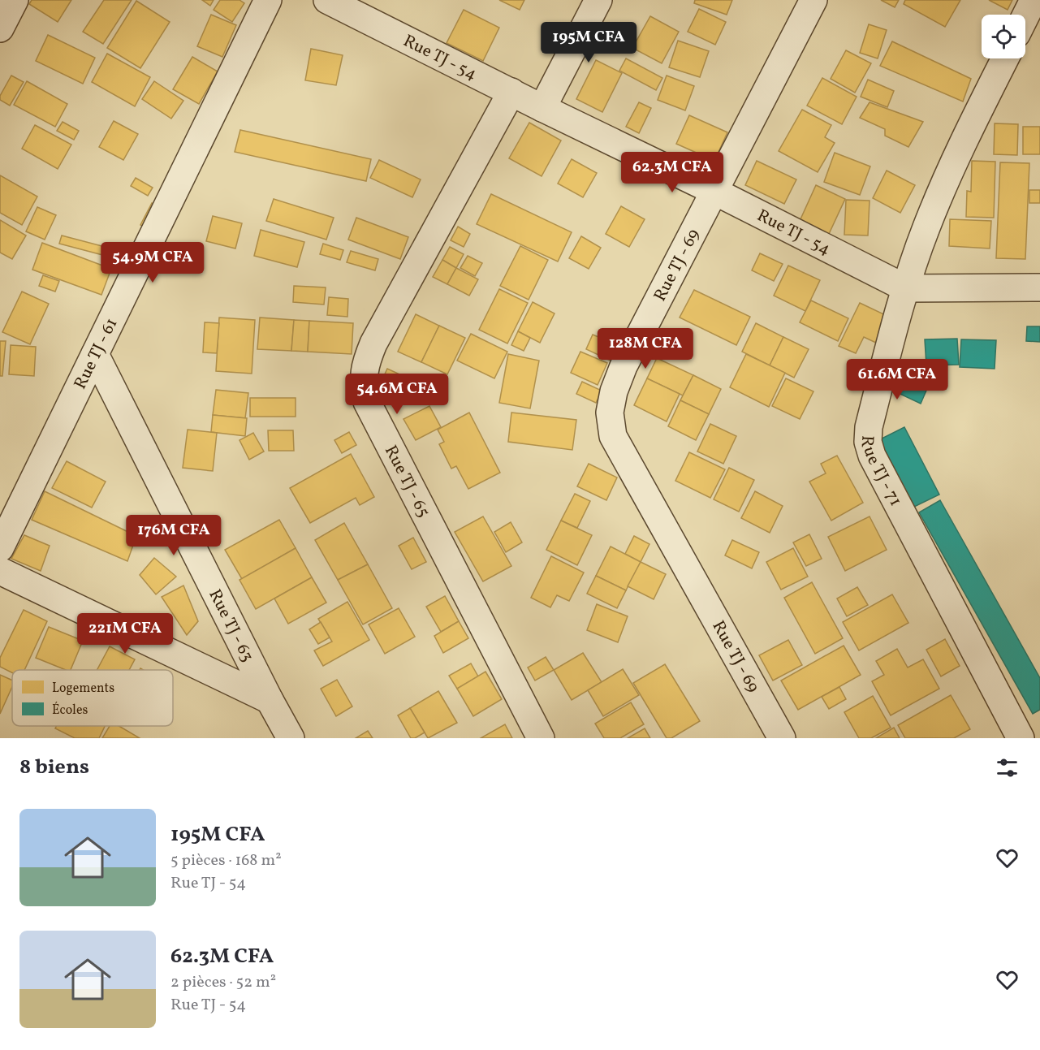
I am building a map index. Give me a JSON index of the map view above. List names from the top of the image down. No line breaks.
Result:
{"streets":{"street":["Rue TJ - 54","Rue TJ - 69","Rue TJ - 61","Rue TJ - 71","Rue TJ - 65","Rue TJ - 63"]},"crossings":[["Rue TJ - 54","Rue TJ - 69"],["Rue TJ - 54","Rue TJ - 71"],["Rue TJ - 54","Rue TJ - 65"],["Rue TJ - 61","Rue TJ - 63"]],"legend":["Logements","Écoles"],"page":{"price":["195M CFA","62.3M CFA","54.9M CFA","128M CFA","61.6M CFA","54.6M CFA","176M CFA","221M CFA"],"heading":"8 biens","list":[{"name":"195M CFA","note":"5 pièces · 168 m² · Rue TJ - 54"},{"name":"62.3M CFA","note":"2 pièces · 52 m² · Rue TJ - 54"}]}}
